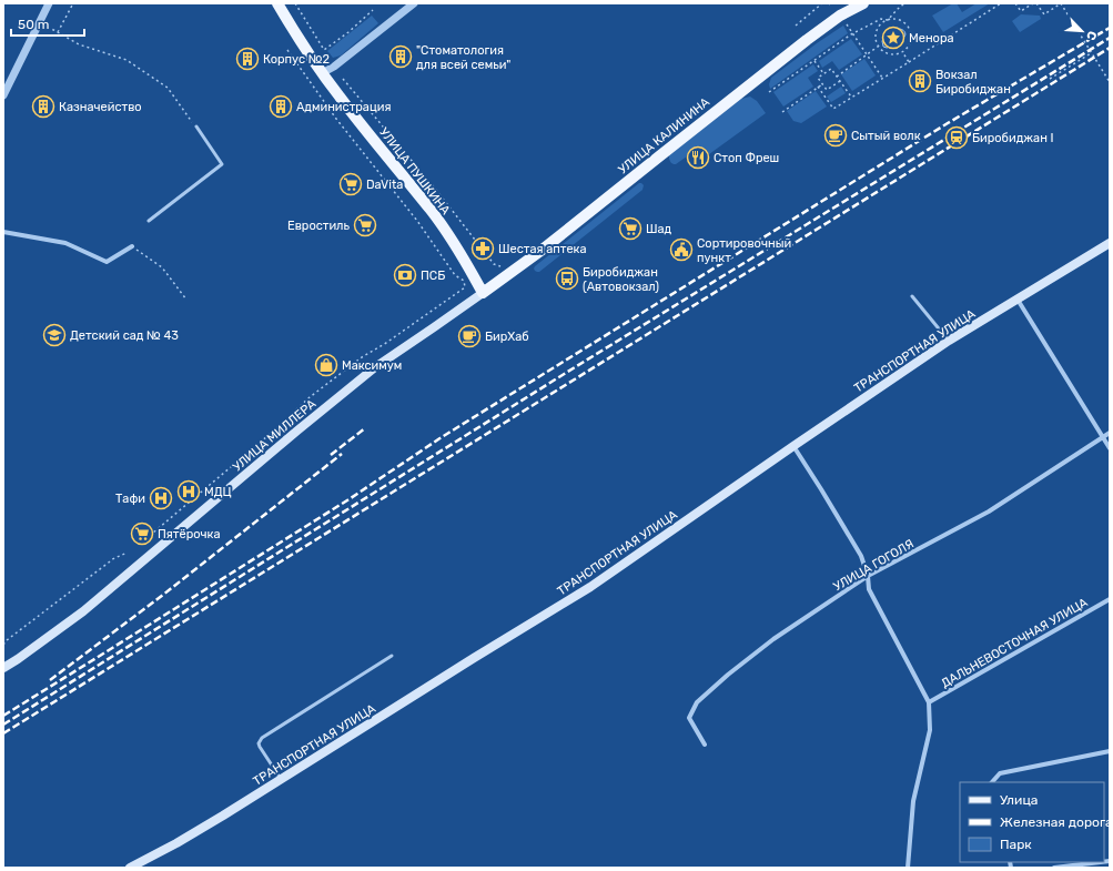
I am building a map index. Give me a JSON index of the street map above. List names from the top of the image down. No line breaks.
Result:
{"streets":{"main road":["УЛИЦА КАЛИНИНА","УЛИЦА ПУШКИНА","ТРАНСПОРТНАЯ УЛИЦА","УЛИЦА МИЛЛЕРА"],"street":["УЛИЦА ГОГОЛЯ","ДАЛЬНЕВОСТОЧНАЯ УЛИЦА"]},"crossings":[["УЛИЦА КАЛИНИНА","УЛИЦА ПУШКИНА"],["УЛИЦА КАЛИНИНА","УЛИЦА МИЛЛЕРА"],["УЛИЦА ПУШКИНА","УЛИЦА МИЛЛЕРА"]],"places":{"place":["Менора"],"building":["\"Стоматология для всей семьи\"","Корпус №2","Вокзал Биробиджан","Казначейство","Администрация"],"cafe":["Сытый волк","БирХаб"],"station":["Биробиджан I"],"restaurant":["Стоп Фреш"],"supermarket":["DaVita","Евростиль","Шад","Пятёрочка"],"pharmacy":["Шестая аптека"],"public building":["Сортировочный пункт"],"bank":["ПСБ"],"bus stop":["Биробиджан (Автовокзал)"],"school or university":["Детский сад № 43"],"shop":["Максимум"],"hospital":["МДЦ","Тафи"]},"legend":["Улица","Железная дорога","Парк"],"scale_bar":"50 m","north":"bottom right"}
